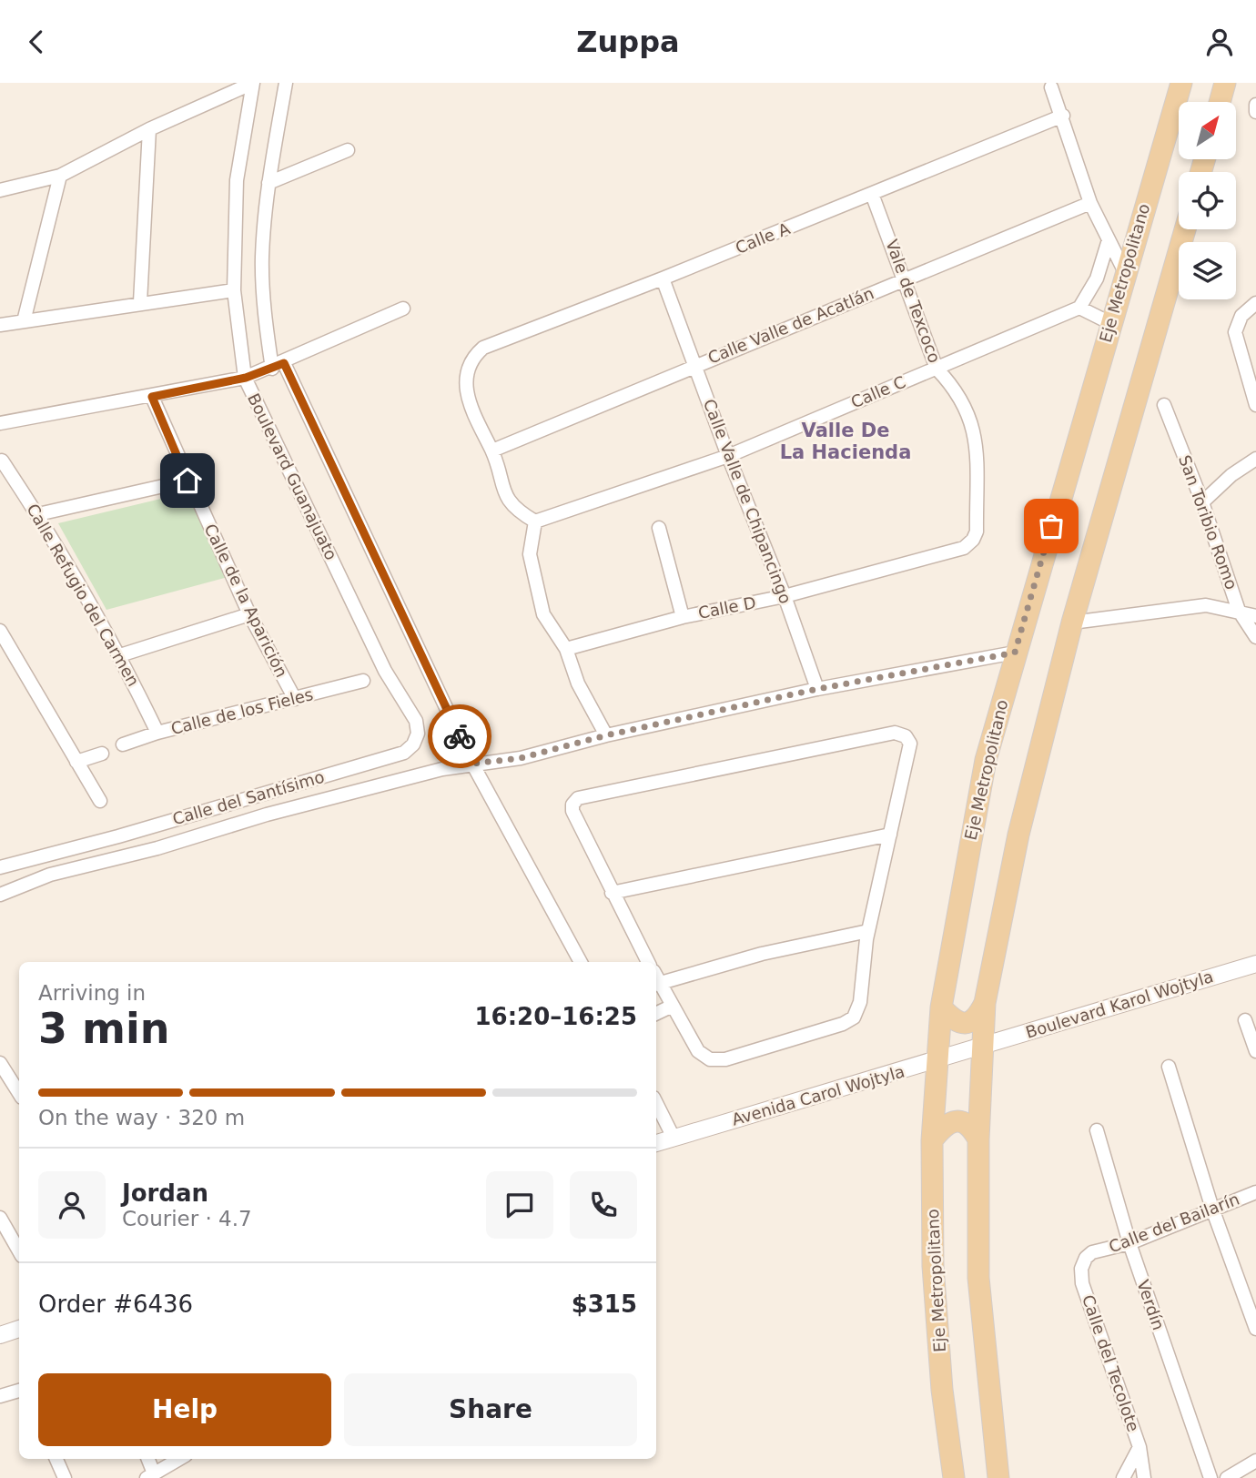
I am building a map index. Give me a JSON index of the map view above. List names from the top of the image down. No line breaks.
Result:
{"streets":{"main road":["Eje Metropolitano"],"street":["Calle A","Vale de Texcoco","Calle Valle de Acatlán","Calle C","Boulevard Guanajuato","Calle Valle de Chipancingo","San Toribio Romo","Calle Refugio del Carmen","Calle de la Aparición","Calle D","Calle de los Fieles","Calle del Santísimo","Boulevard Karol Wojtyla","Avenida Carol Wojtyla","Calle del Bailarín","Verdín","Calle del Tecolote"]},"crossings":[["Calle A","Vale de Texcoco"],["Calle A","Calle Valle de Acatlán"],["Calle A","Calle Valle de Chipancingo"],["Eje Metropolitano","Avenida Carol Wojtyla"],["Vale de Texcoco","Calle Valle de Acatlán"],["Vale de Texcoco","Calle C"],["Vale de Texcoco","Calle D"],["Calle Valle de Acatlán","Calle Valle de Chipancingo"],["Calle C","Calle Valle de Chipancingo"],["Boulevard Guanajuato","Calle del Santísimo"],["Calle Valle de Chipancingo","Calle D"],["Calle Refugio del Carmen","Calle de los Fieles"],["Calle de la Aparición","Calle de los Fieles"],["Boulevard Karol Wojtyla","Avenida Carol Wojtyla"],["Calle del Bailarín","Verdín"],["Calle del Bailarín","Calle del Tecolote"]],"districts":["Valle De La Hacienda"],"north":"top right","page":{"header":"Zuppa","heading":["3 min","Arriving in","16:20–16:25"],"panel":["Jordan","Courier · 4.7","Order #6436","$315"],"bar":"On the way · 320 m","buttons":["Help","Share"]}}
